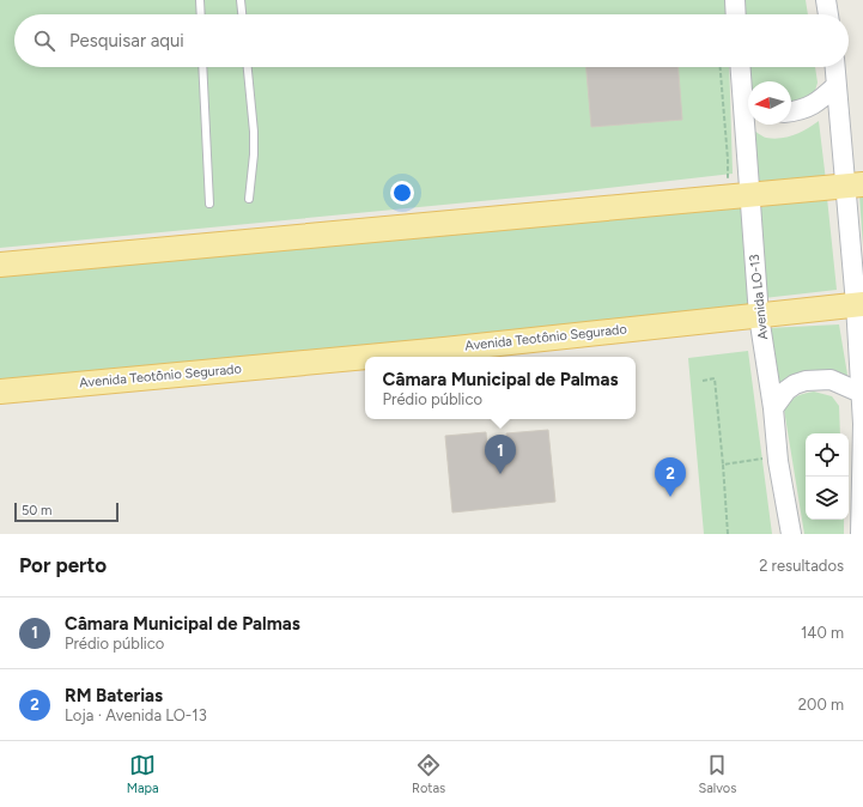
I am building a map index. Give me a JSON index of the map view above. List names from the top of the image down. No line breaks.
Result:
{"streets":{"main road":["Avenida Teotônio Segurado"],"street":["Avenida LO-13"]},"crossings":[["Avenida LO-13","Avenida Teotônio Segurado"]],"scale_bar":"50 m","north":"left","page":{"search":"Pesquisar aqui","popup":["Câmara Municipal de Palmas","Prédio público"],"pins":["1","2"],"scale":"50 m","heading":["Por perto","2 resultados"],"list":[{"mark":"1","name":"Câmara Municipal de Palmas","note":"Prédio público","value":"140 m"},{"mark":"2","name":"RM Baterias","note":"Loja · Avenida LO-13","value":"200 m"}],"nav":["Mapa","Rotas","Salvos"]}}
